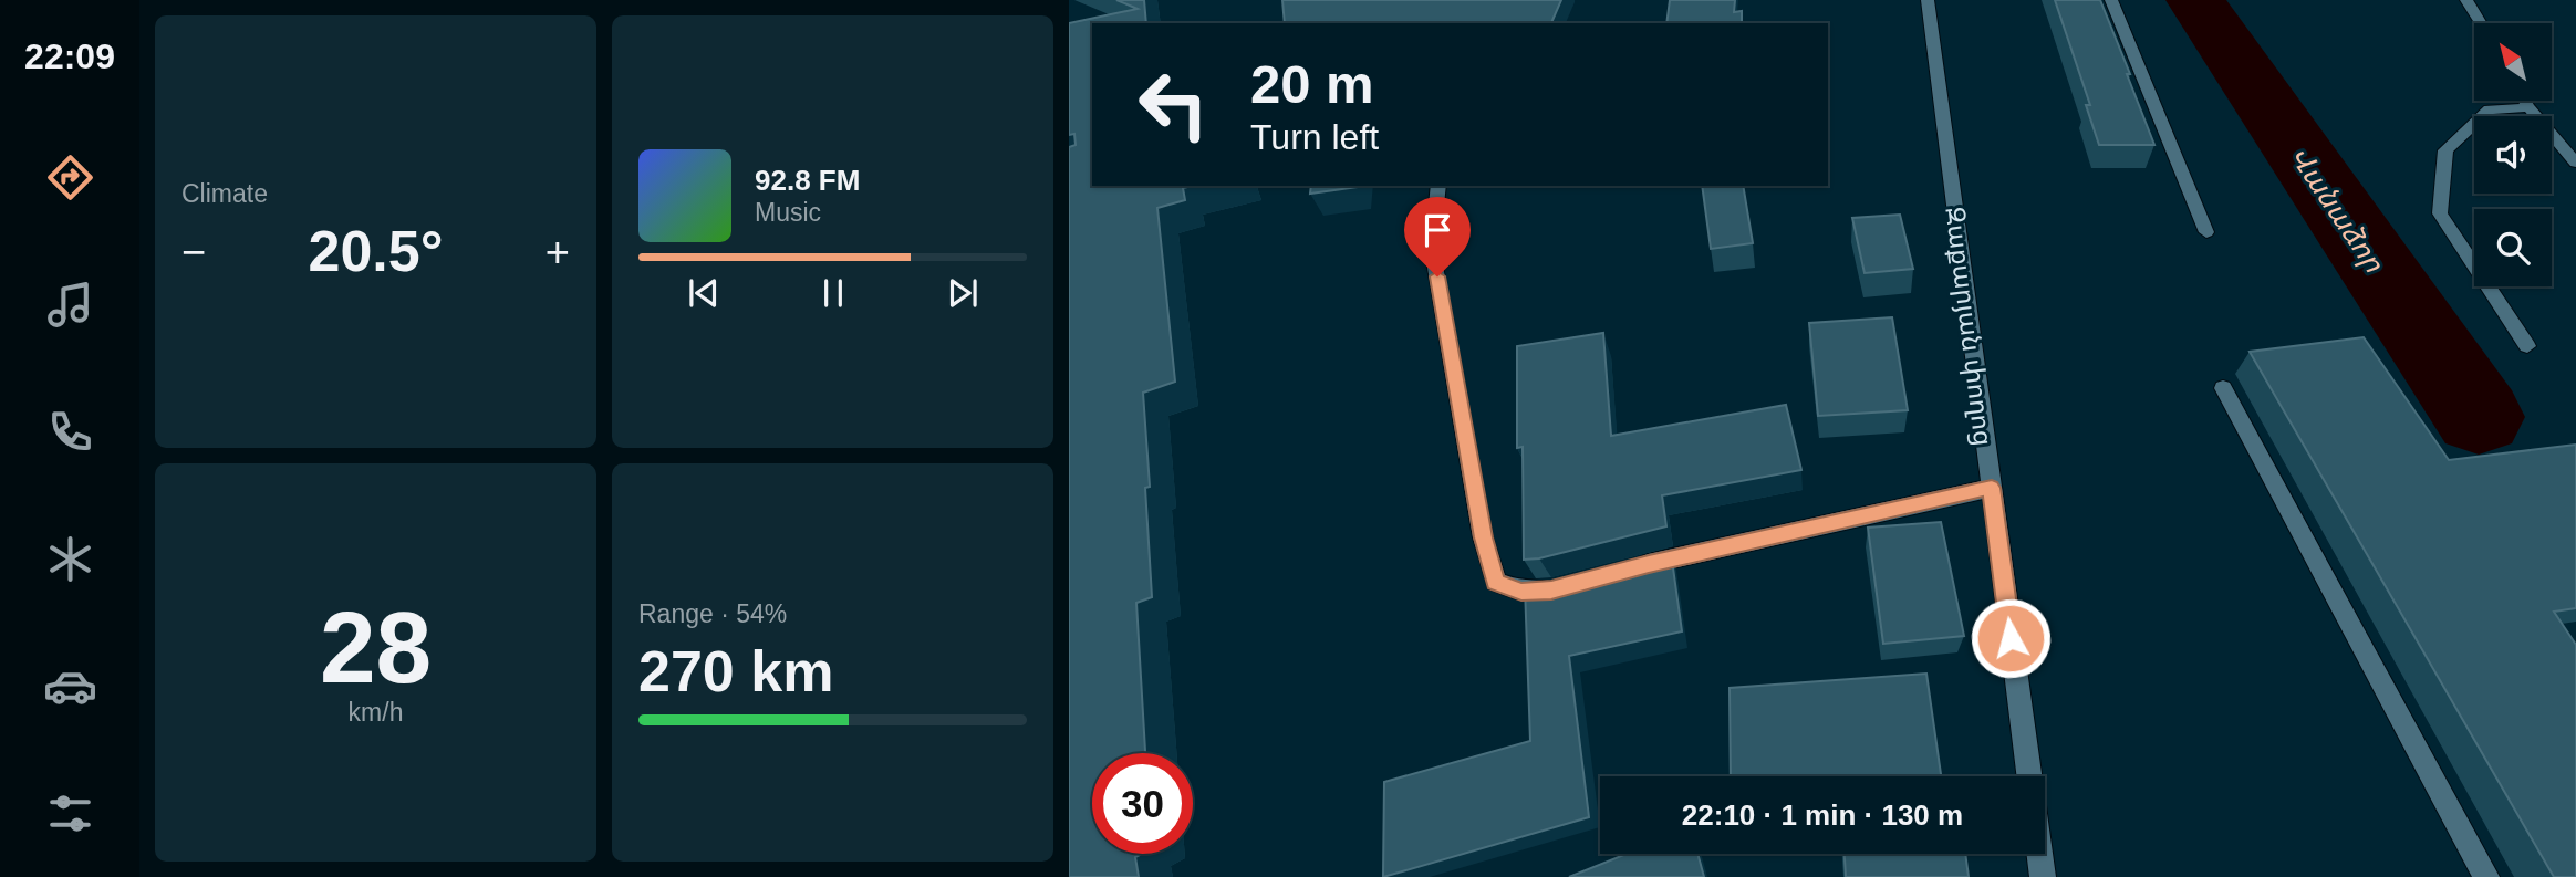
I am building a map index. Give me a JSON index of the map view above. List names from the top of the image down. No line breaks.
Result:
{"streets":{"street":["Զաքարյան փողոց"]},"water":["Վանաձոր"],"north":"top left","page":{"tabs":"22:09","tile":["Climate",["28","km/h"],["Range · 54%","270 km"]],"turn":["20 m","Turn left"],"song":["92.8 FM","Music"],"heat":["−","20.5°","+"],"limit":"30","trip":"22:10 · 1 min · 130 m"}}
